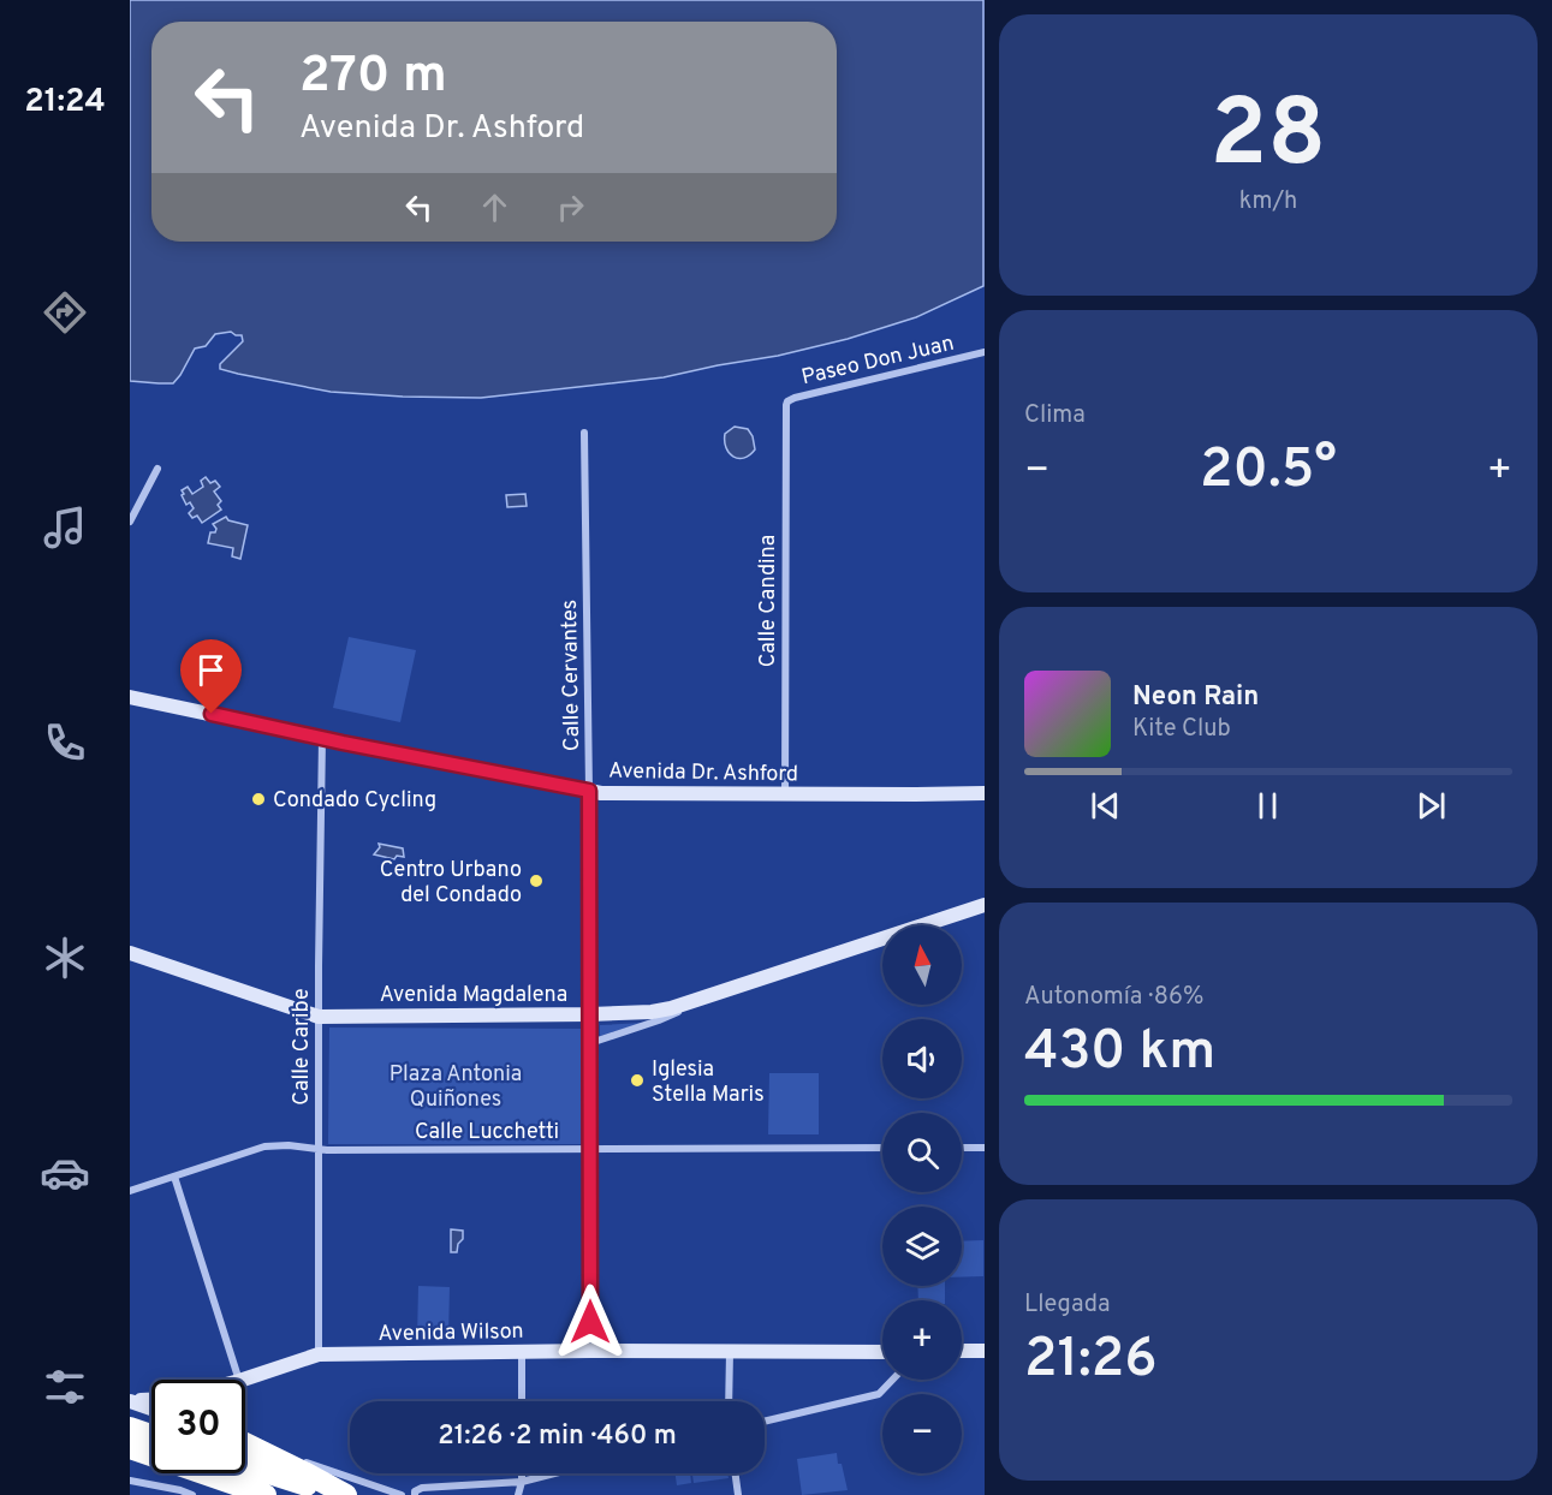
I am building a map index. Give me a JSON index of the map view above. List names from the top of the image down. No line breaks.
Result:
{"streets":{"street":["Paseo Don Juan","Calle Candina","Calle Cervantes","Avenida Dr. Ashford","Avenida Magdalena","Calle Caribe","Calle Lucchetti","Avenida Wilson"]},"crossings":[["Paseo Don Juan","Calle Candina"],["Calle Candina","Avenida Dr. Ashford"],["Calle Cervantes","Avenida Dr. Ashford"],["Calle Cervantes","Avenida Magdalena"],["Calle Cervantes","Calle Lucchetti"],["Calle Cervantes","Avenida Wilson"],["Avenida Dr. Ashford","Calle Caribe"],["Avenida Magdalena","Calle Caribe"],["Calle Caribe","Calle Lucchetti"],["Calle Caribe","Avenida Wilson"]],"parks":["Plaza Antonia Quiñones"],"places":["Condado Cycling","Centro Urbano del Condado","Iglesia Stella Maris"],"north":"top","page":{"tabs":"21:24","tile":[["28","km/h"],"Clima",["Autonomía · 86%","430 km"],["Llegada","21:26"]],"turn":["270 m","Avenida Dr. Ashford"],"heat":["−","20.5°","+"],"song":["Neon Rain","Kite Club"],"map_buttons":["+","−"],"limit":"30","trip":"21:26 · 2 min · 460 m"}}
